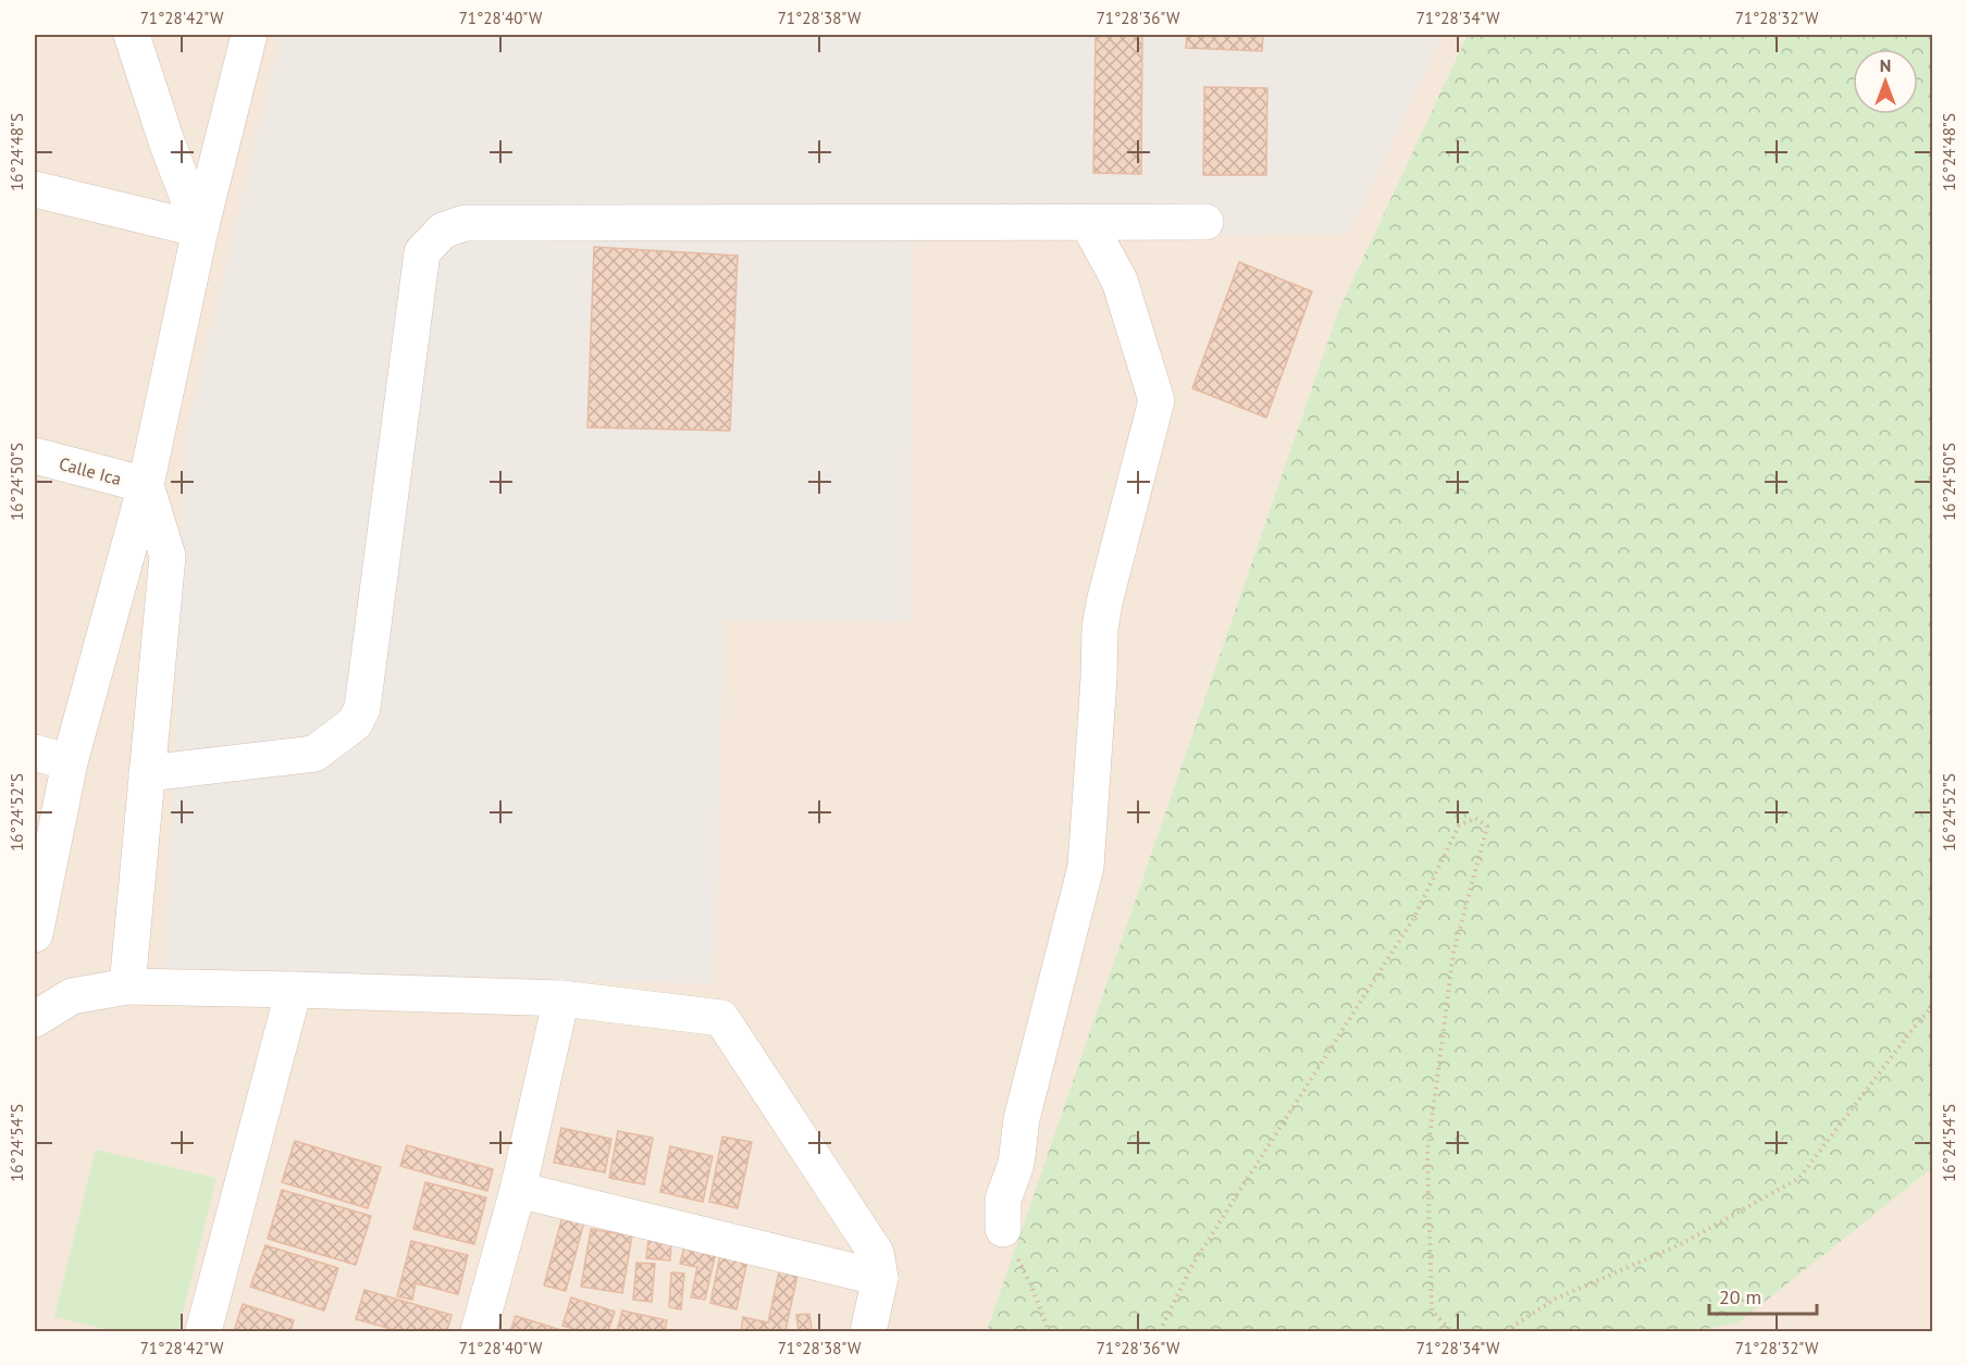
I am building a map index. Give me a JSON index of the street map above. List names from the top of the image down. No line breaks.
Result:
{"streets":{"street":["Calle Ica"]},"scale_bar":"20 m","north":"top","coordinates":["71°28'42\"W","71°28'40\"W","71°28'38\"W","71°28'36\"W","71°28'34\"W","71°28'32\"W","16°24'48\"S","16°24'50\"S","16°24'52\"S","16°24'54\"S"]}
